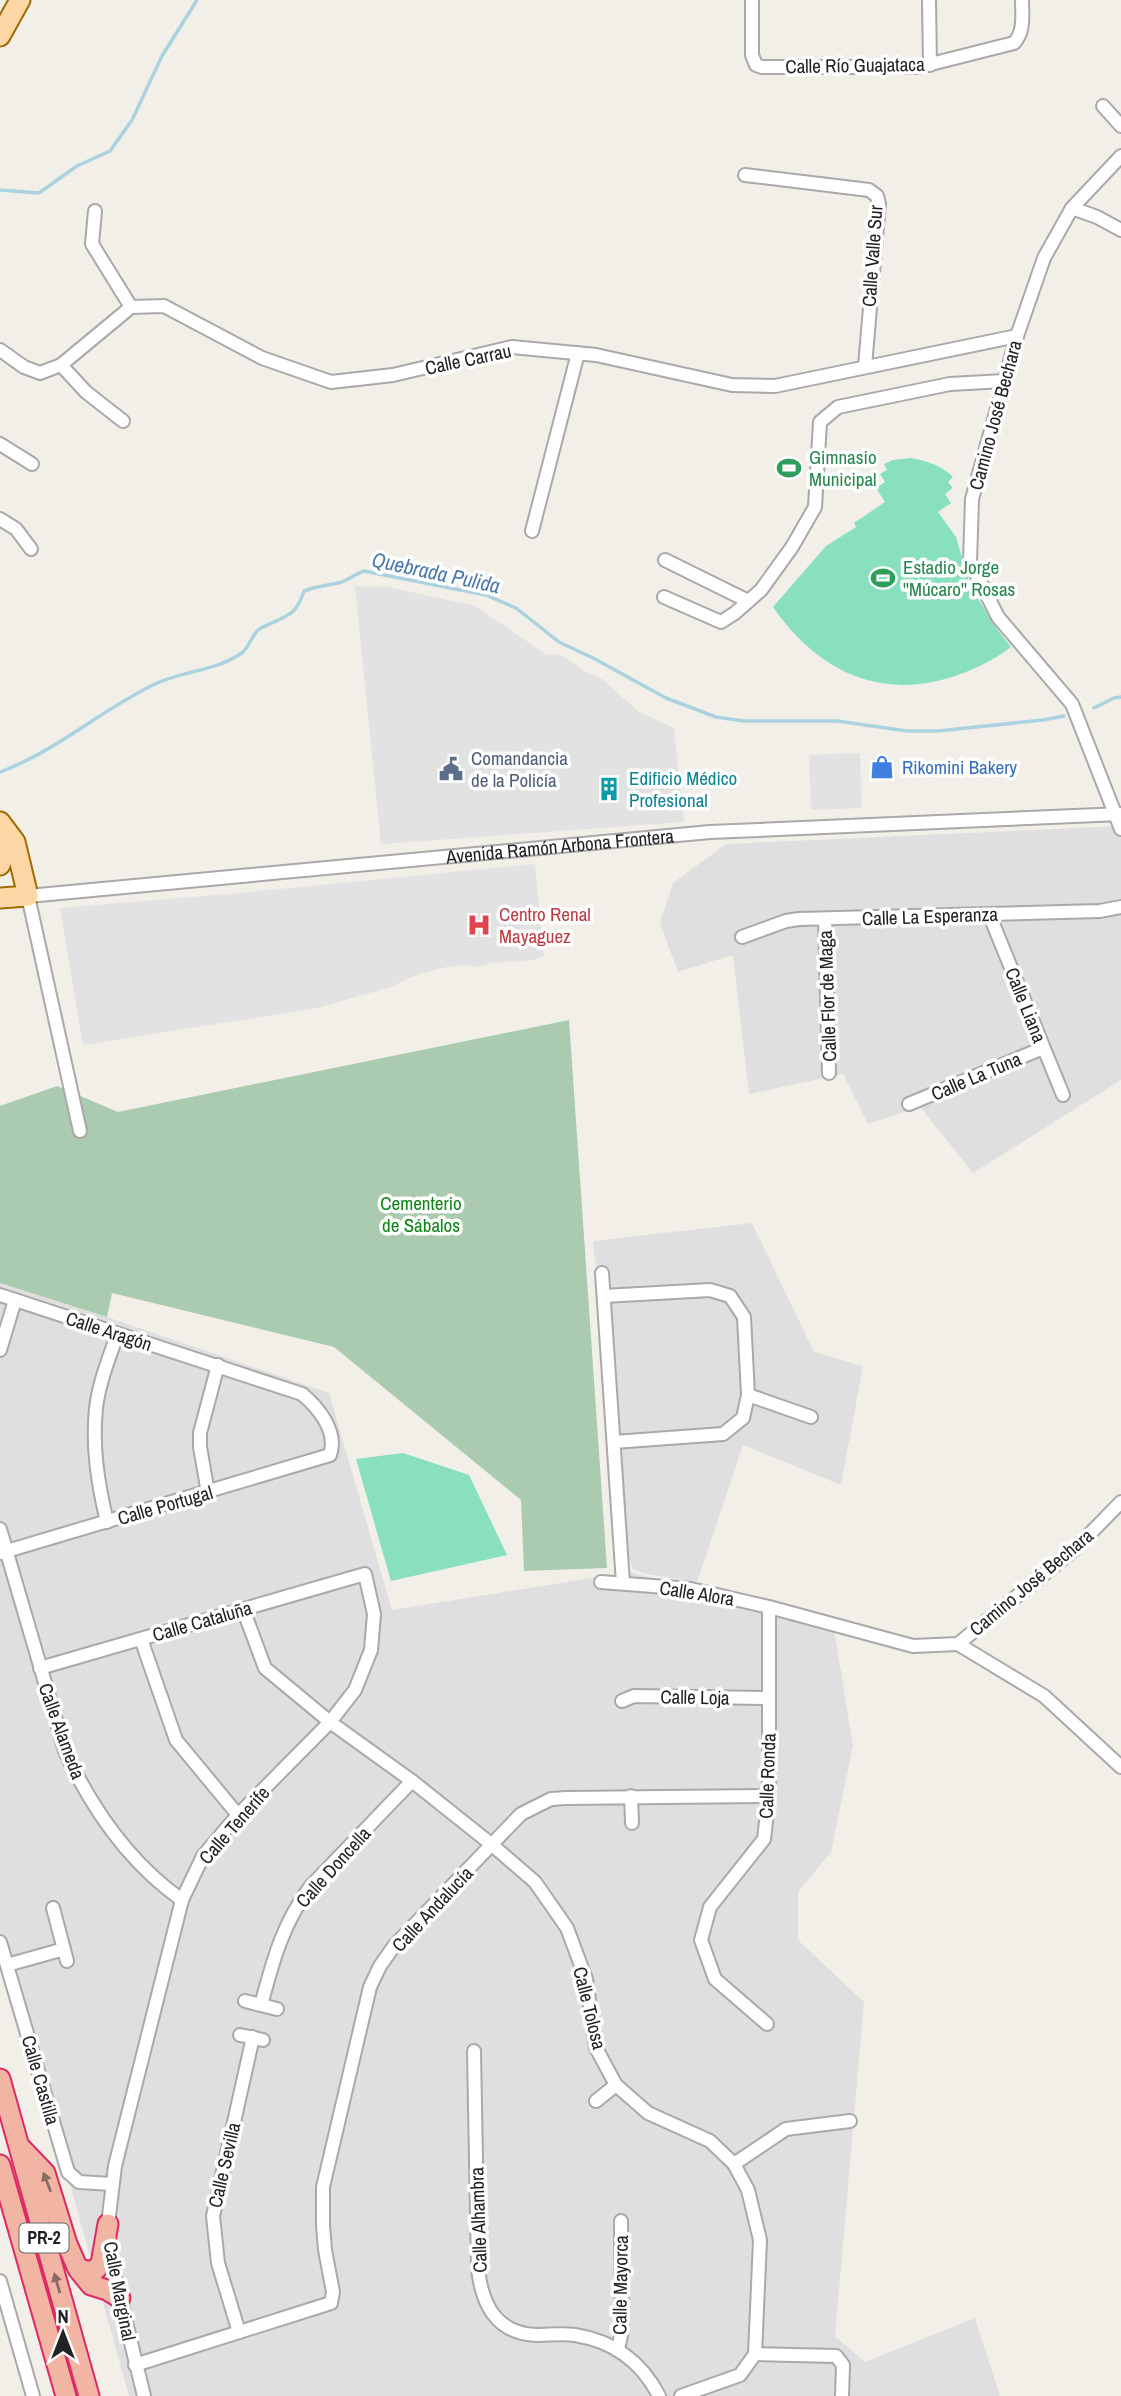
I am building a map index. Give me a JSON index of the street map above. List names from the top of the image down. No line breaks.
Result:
{"streets":{"highway":["PR-2"],"main road":["Avenida Ramón Arbona Frontera"],"street":["Calle Río Guajataca","Calle Valle Sur","Calle Carrau","Camino José Bechara","Calle La Esperanza","Calle Flor de Maga","Calle Liana","Calle La Tuna","Calle Aragón","Calle Portugal","Calle Alora","Calle Cataluña","Calle Loja","Calle Alameda","Calle Ronda","Calle Tenerife","Calle Doncella","Calle Andalucía","Calle Tolosa","Calle Castilla","Calle Sevilla","Calle Alhambra","Calle Mayorca","Calle Marginal"]},"crossings":[["Calle Valle Sur","Calle Carrau"],["Calle Carrau","Camino José Bechara"],["Camino José Bechara","Avenida Ramón Arbona Frontera"],["Camino José Bechara","Calle Alora"],["Camino José Bechara","Calle Ronda"],["Calle La Esperanza","Calle Flor de Maga"],["Calle La Esperanza","Calle Liana"],["Calle Liana","Calle La Tuna"],["Calle Aragón","Calle Portugal"],["Calle Portugal","Calle Alameda"],["Calle Alora","Calle Ronda"],["Calle Cataluña","Calle Alameda"],["Calle Cataluña","Calle Tenerife"],["Calle Cataluña","Calle Tolosa"],["Calle Loja","Calle Ronda"],["Calle Alameda","Calle Tenerife"],["Calle Ronda","Calle Andalucía"],["Calle Tenerife","Calle Tolosa"],["Calle Tenerife","Calle Castilla"],["Calle Tenerife","Calle Marginal"],["Calle Doncella","Calle Tolosa"],["Calle Andalucía","Calle Tolosa"],["Calle Andalucía","Calle Sevilla"],["Calle Castilla","Calle Marginal"],["Calle Alhambra","Calle Mayorca"]],"water":["Quebrada Pulida"],"parks":["Cementerio de Sábalos"],"places":{"sports":["Gimnasio Municipal","Estadio Jorge ''Múcaro'' Rosas"],"shop":["Rikomini Bakery"],"public building":["Comandancia de la Policía"],"building":["Edificio Médico Profesional"],"hospital":["Centro Renal Mayaguez"]},"north":"top"}
